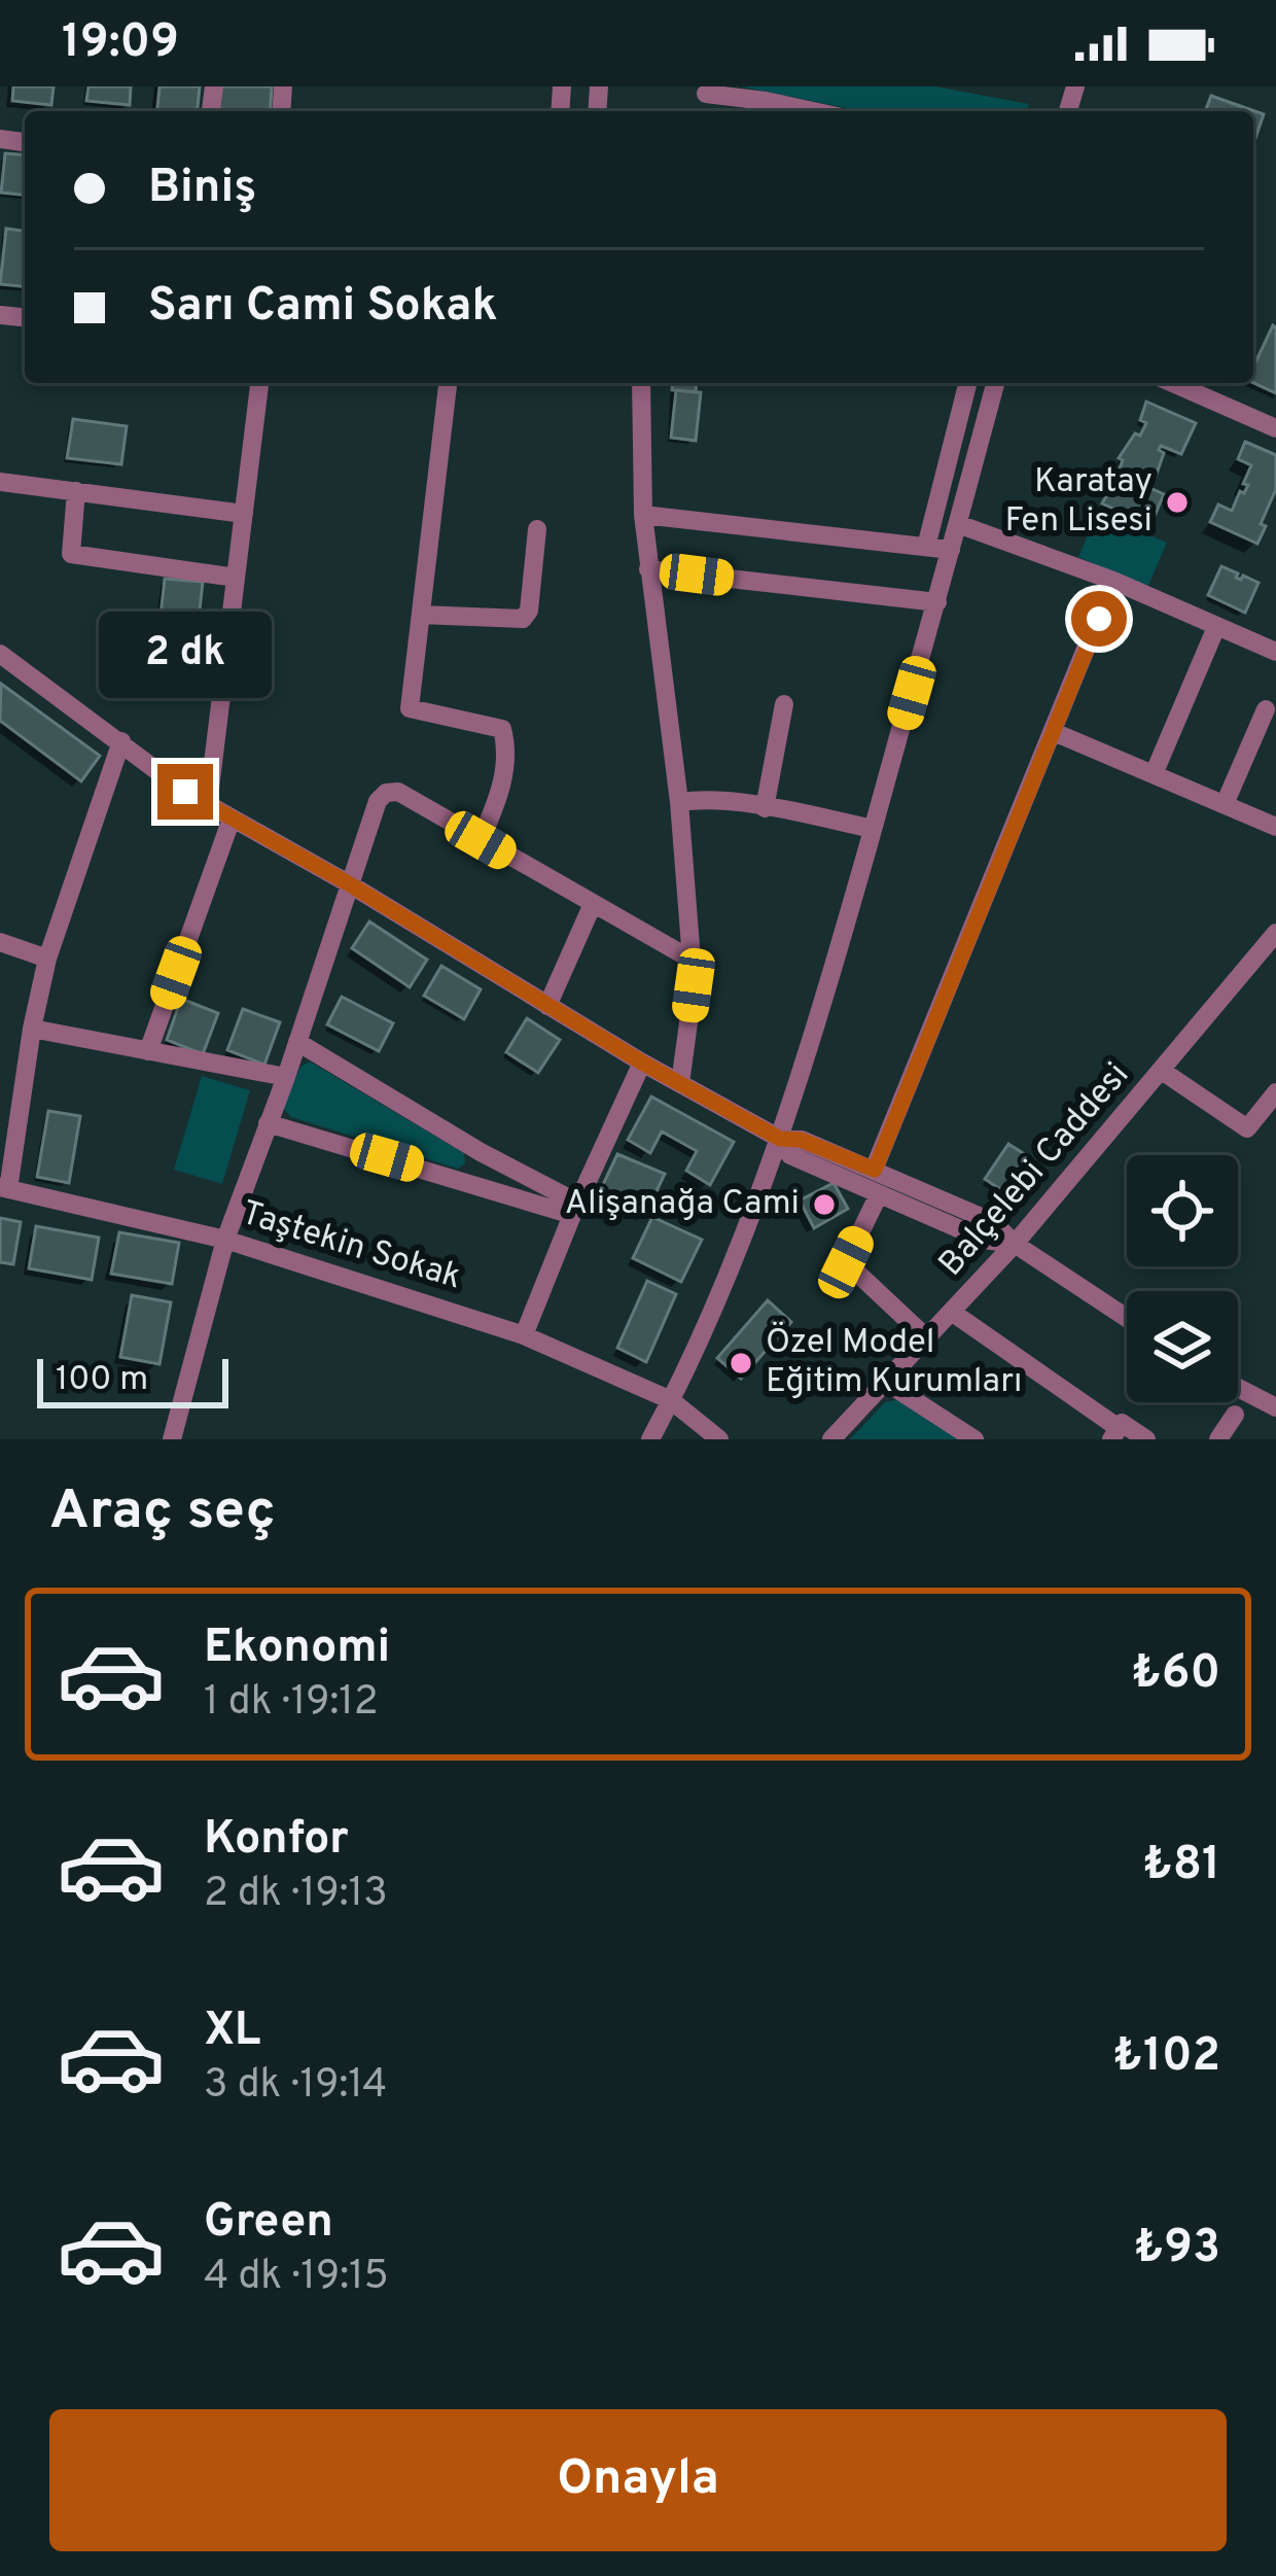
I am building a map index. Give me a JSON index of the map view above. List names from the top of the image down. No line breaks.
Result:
{"streets":{"street":["Balçelebi Caddesi","Taştekin Sokak"]},"places":["Karatay Fen Lisesi","Alişanağa Cami","Özel Model Eğitim Kurumları"],"scale_bar":"100 m","page":{"status":"19:09","banner":["Biniş","Sarı Cami Sokak"],"bubble":"2 dk","scale":"100 m","heading":"Araç seç","list":[{"name":"Ekonomi","note":"1 dk · 19:12","value":"₺60"},{"name":"Konfor","note":"2 dk · 19:13","value":"₺81"},{"name":"XL","note":"3 dk · 19:14","value":"₺102"},{"name":"Green","note":"4 dk · 19:15","value":"₺93"}],"buttons":"Onayla"}}
